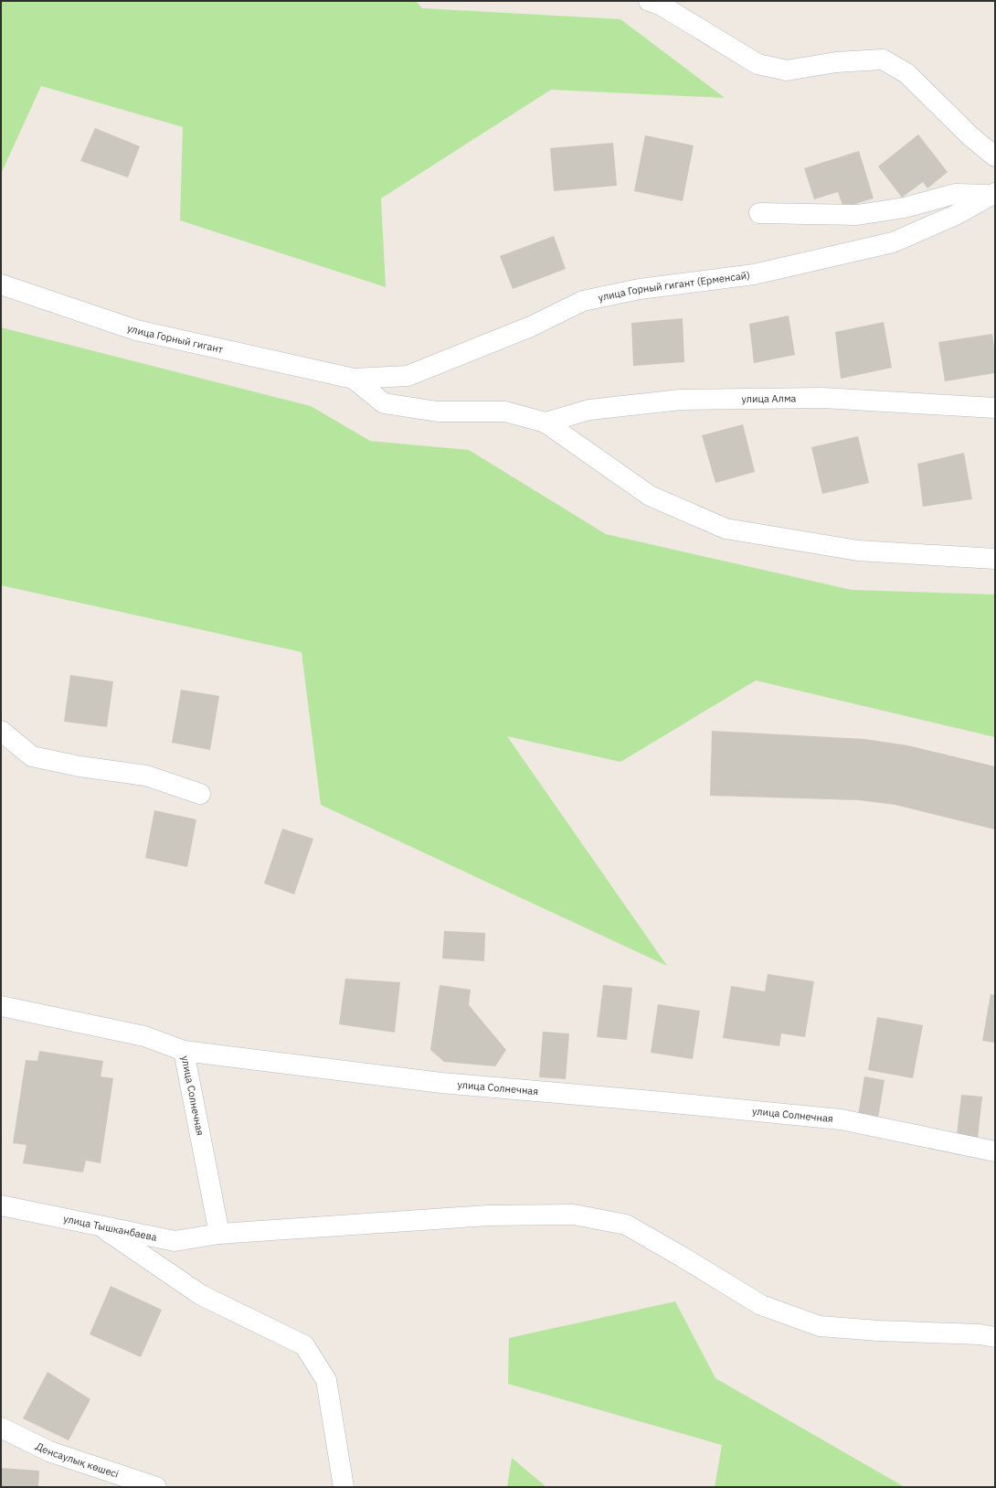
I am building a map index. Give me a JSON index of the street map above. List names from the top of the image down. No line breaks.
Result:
{"streets":{"street":["улица Горный гигант (Ерменсай)","улица Горный гигант","улица Алма","улица Солнечная","улица Тышканбаева","Денсаулық көшесі"]},"crossings":[["улица Горный гигант (Ерменсай)","улица Горный гигант"],["улица Солнечная","улица Тышканбаева"]]}
